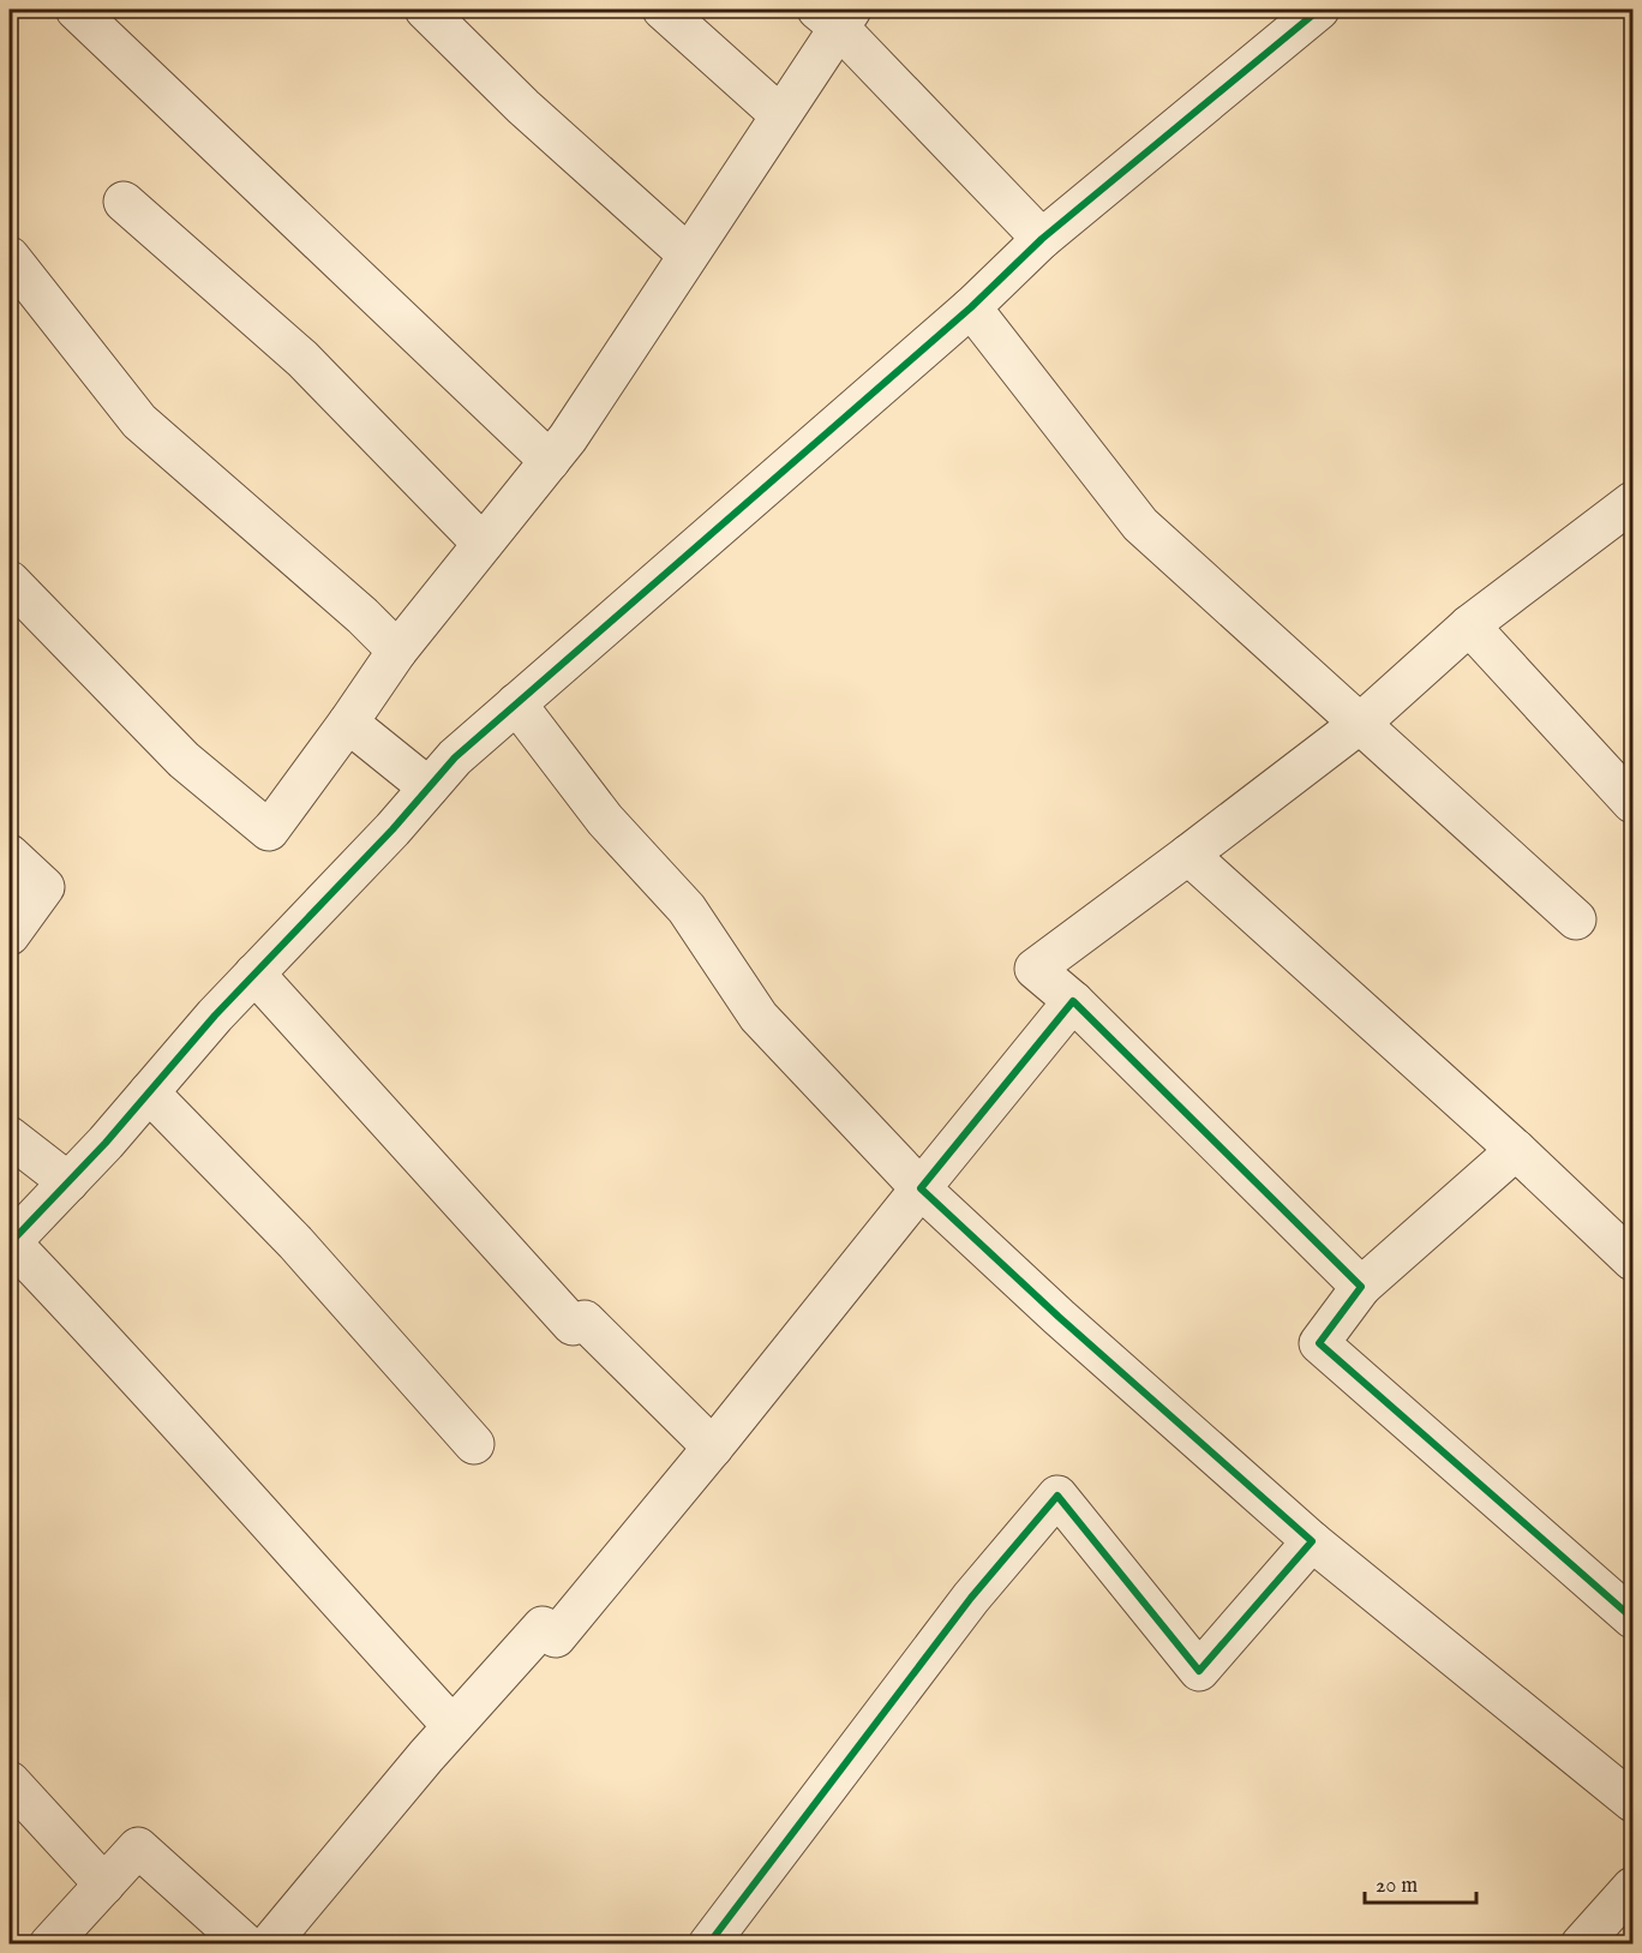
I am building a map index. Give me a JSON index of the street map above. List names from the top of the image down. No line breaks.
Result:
{"scale_bar":"20 m"}
